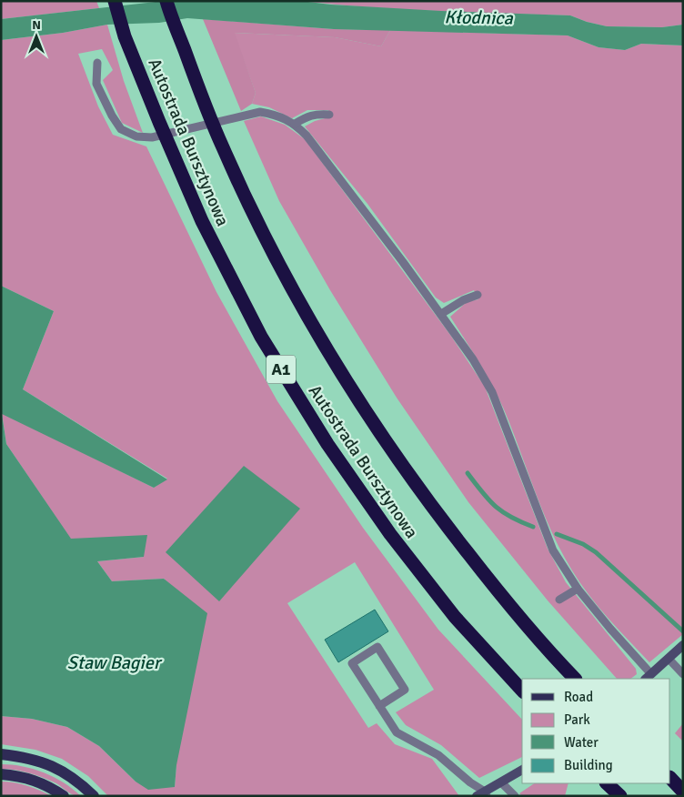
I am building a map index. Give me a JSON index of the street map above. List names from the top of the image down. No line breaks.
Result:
{"streets":{"highway":["Autostrada Bursztynowa","A1"]},"water":["Kłodnica","Staw Bagier"],"legend":["Road","Park","Water","Building"],"north":"top"}
